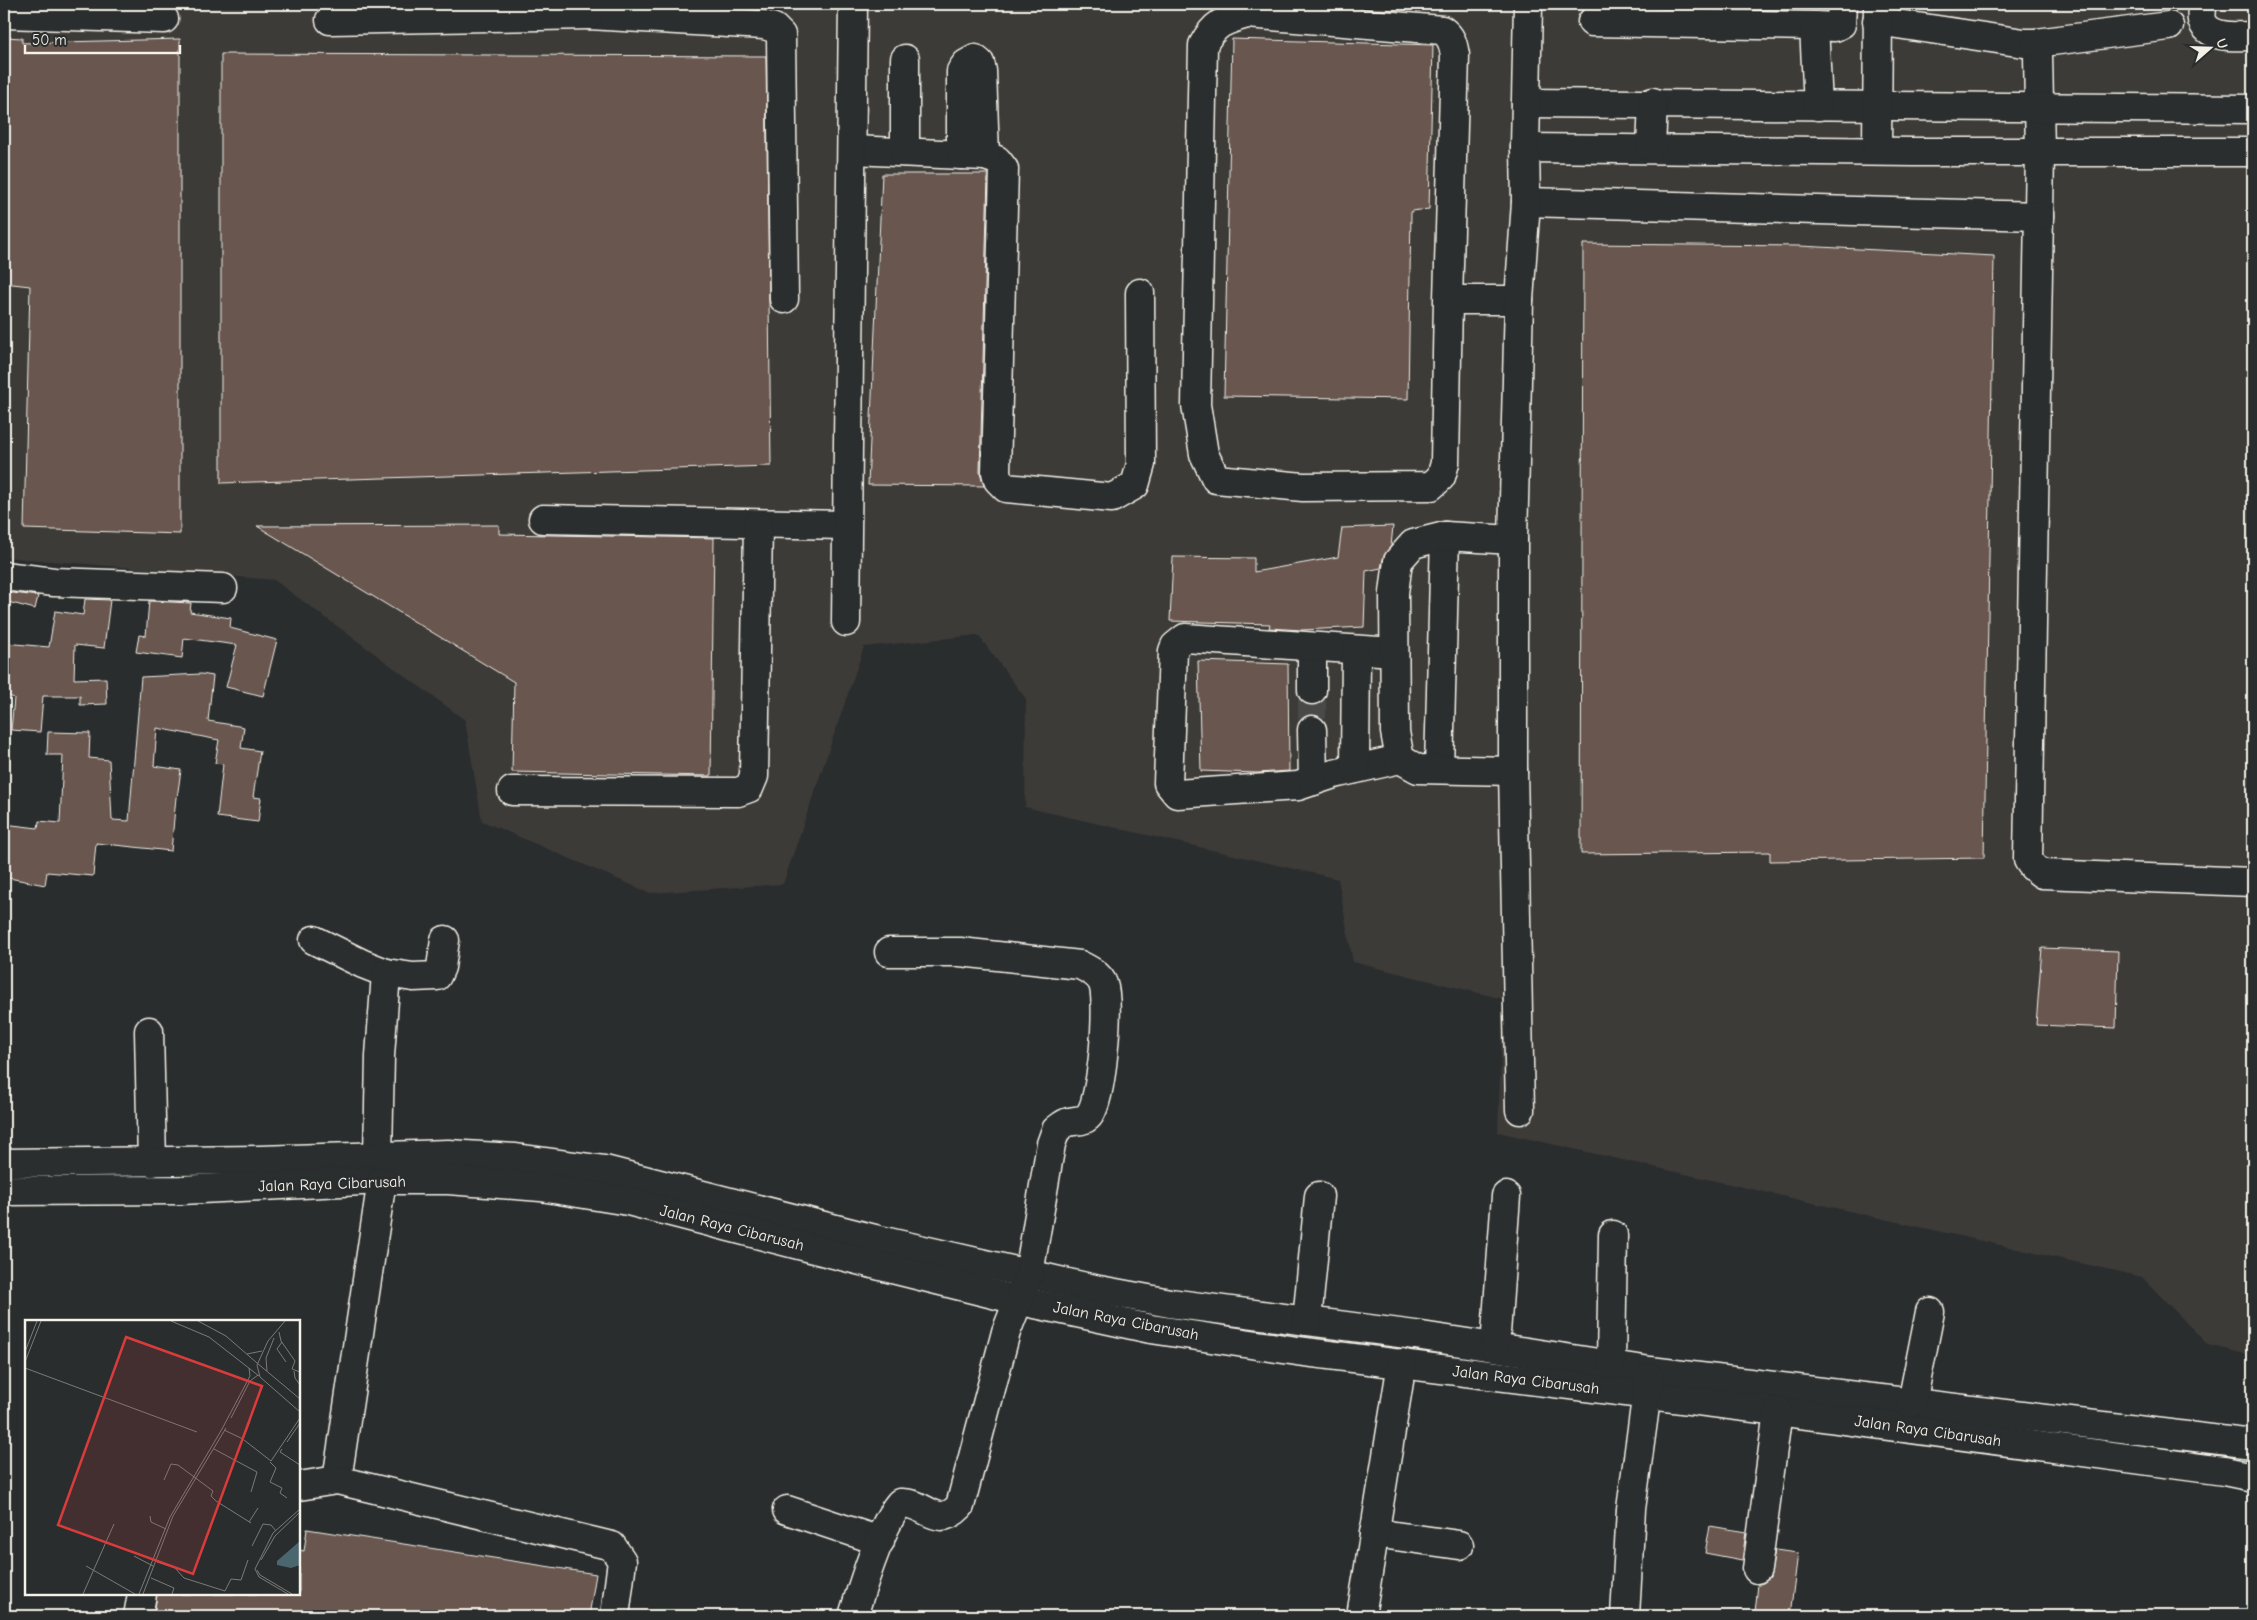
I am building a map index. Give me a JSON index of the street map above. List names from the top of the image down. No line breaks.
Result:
{"streets":{"street":["Jalan Raya Cibarusah"]},"scale_bar":"50 m","north":"right"}
